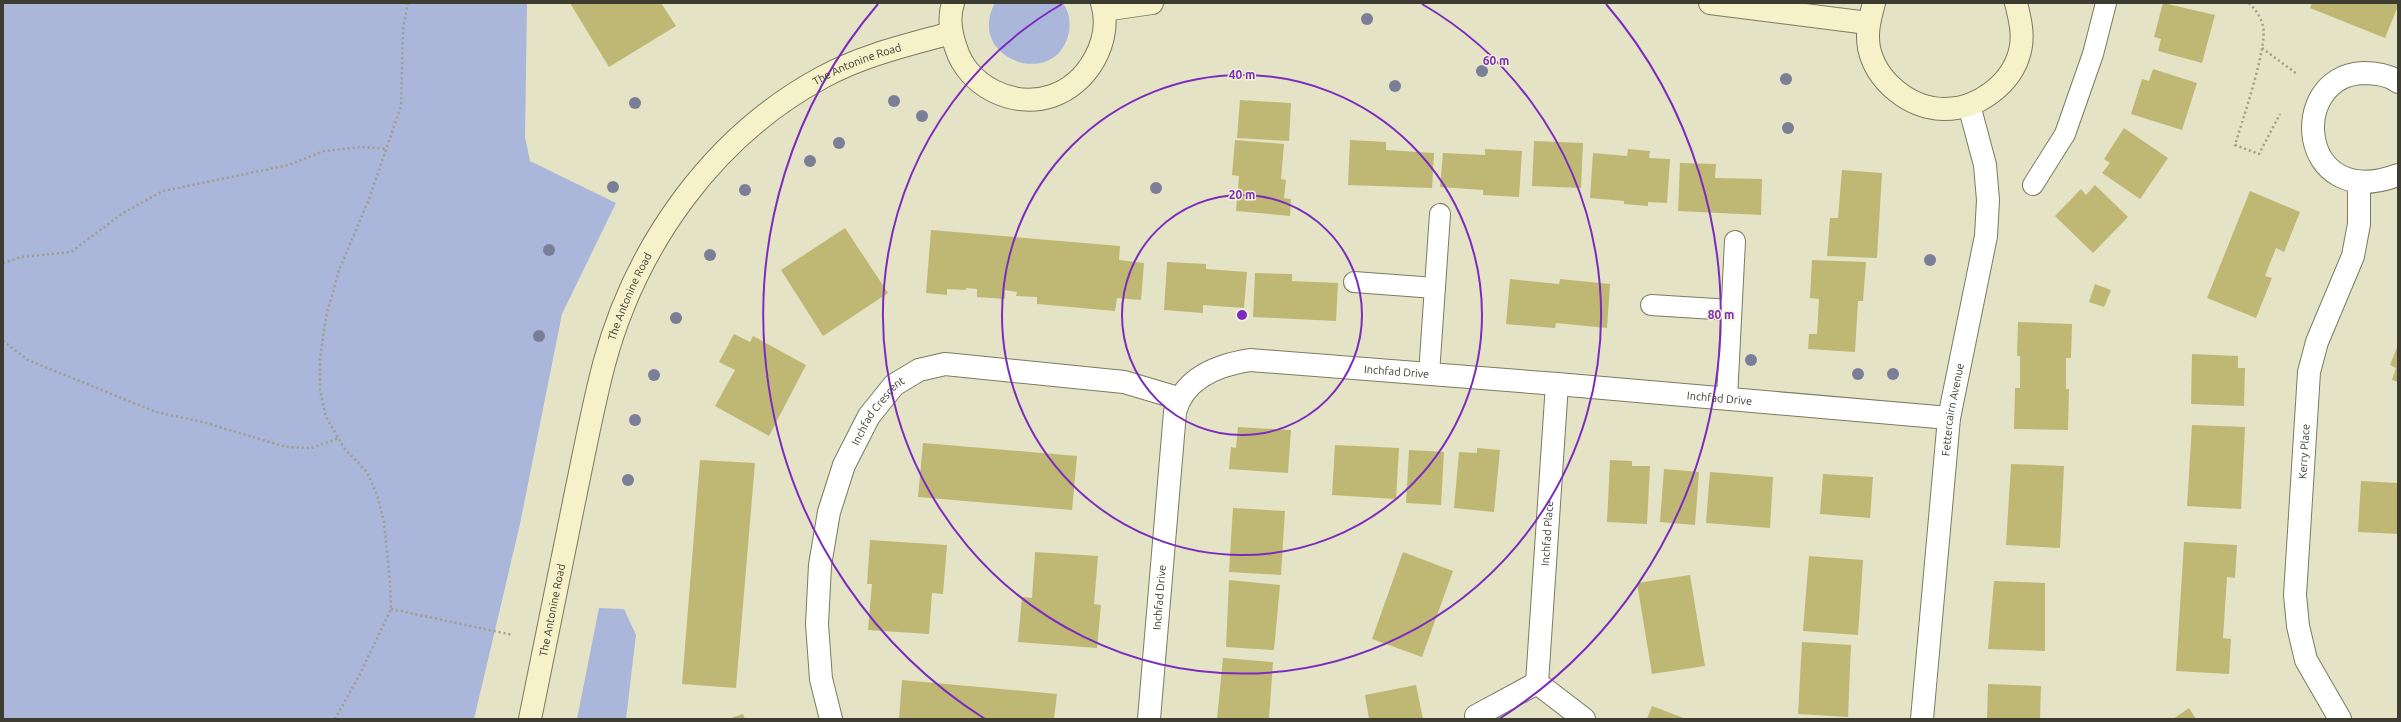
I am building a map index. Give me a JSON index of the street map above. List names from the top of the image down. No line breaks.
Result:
{"streets":{"street":["The Antonine Road","Inchfad Drive","Fettercairn Avenue","Inchfad Crescent","Kerry Place","Inchfad Place"]},"crossings":[["Inchfad Drive","Fettercairn Avenue"],["Inchfad Drive","Inchfad Crescent"],["Inchfad Drive","Inchfad Place"]],"rings":["60 m","40 m","20 m","80 m"]}
